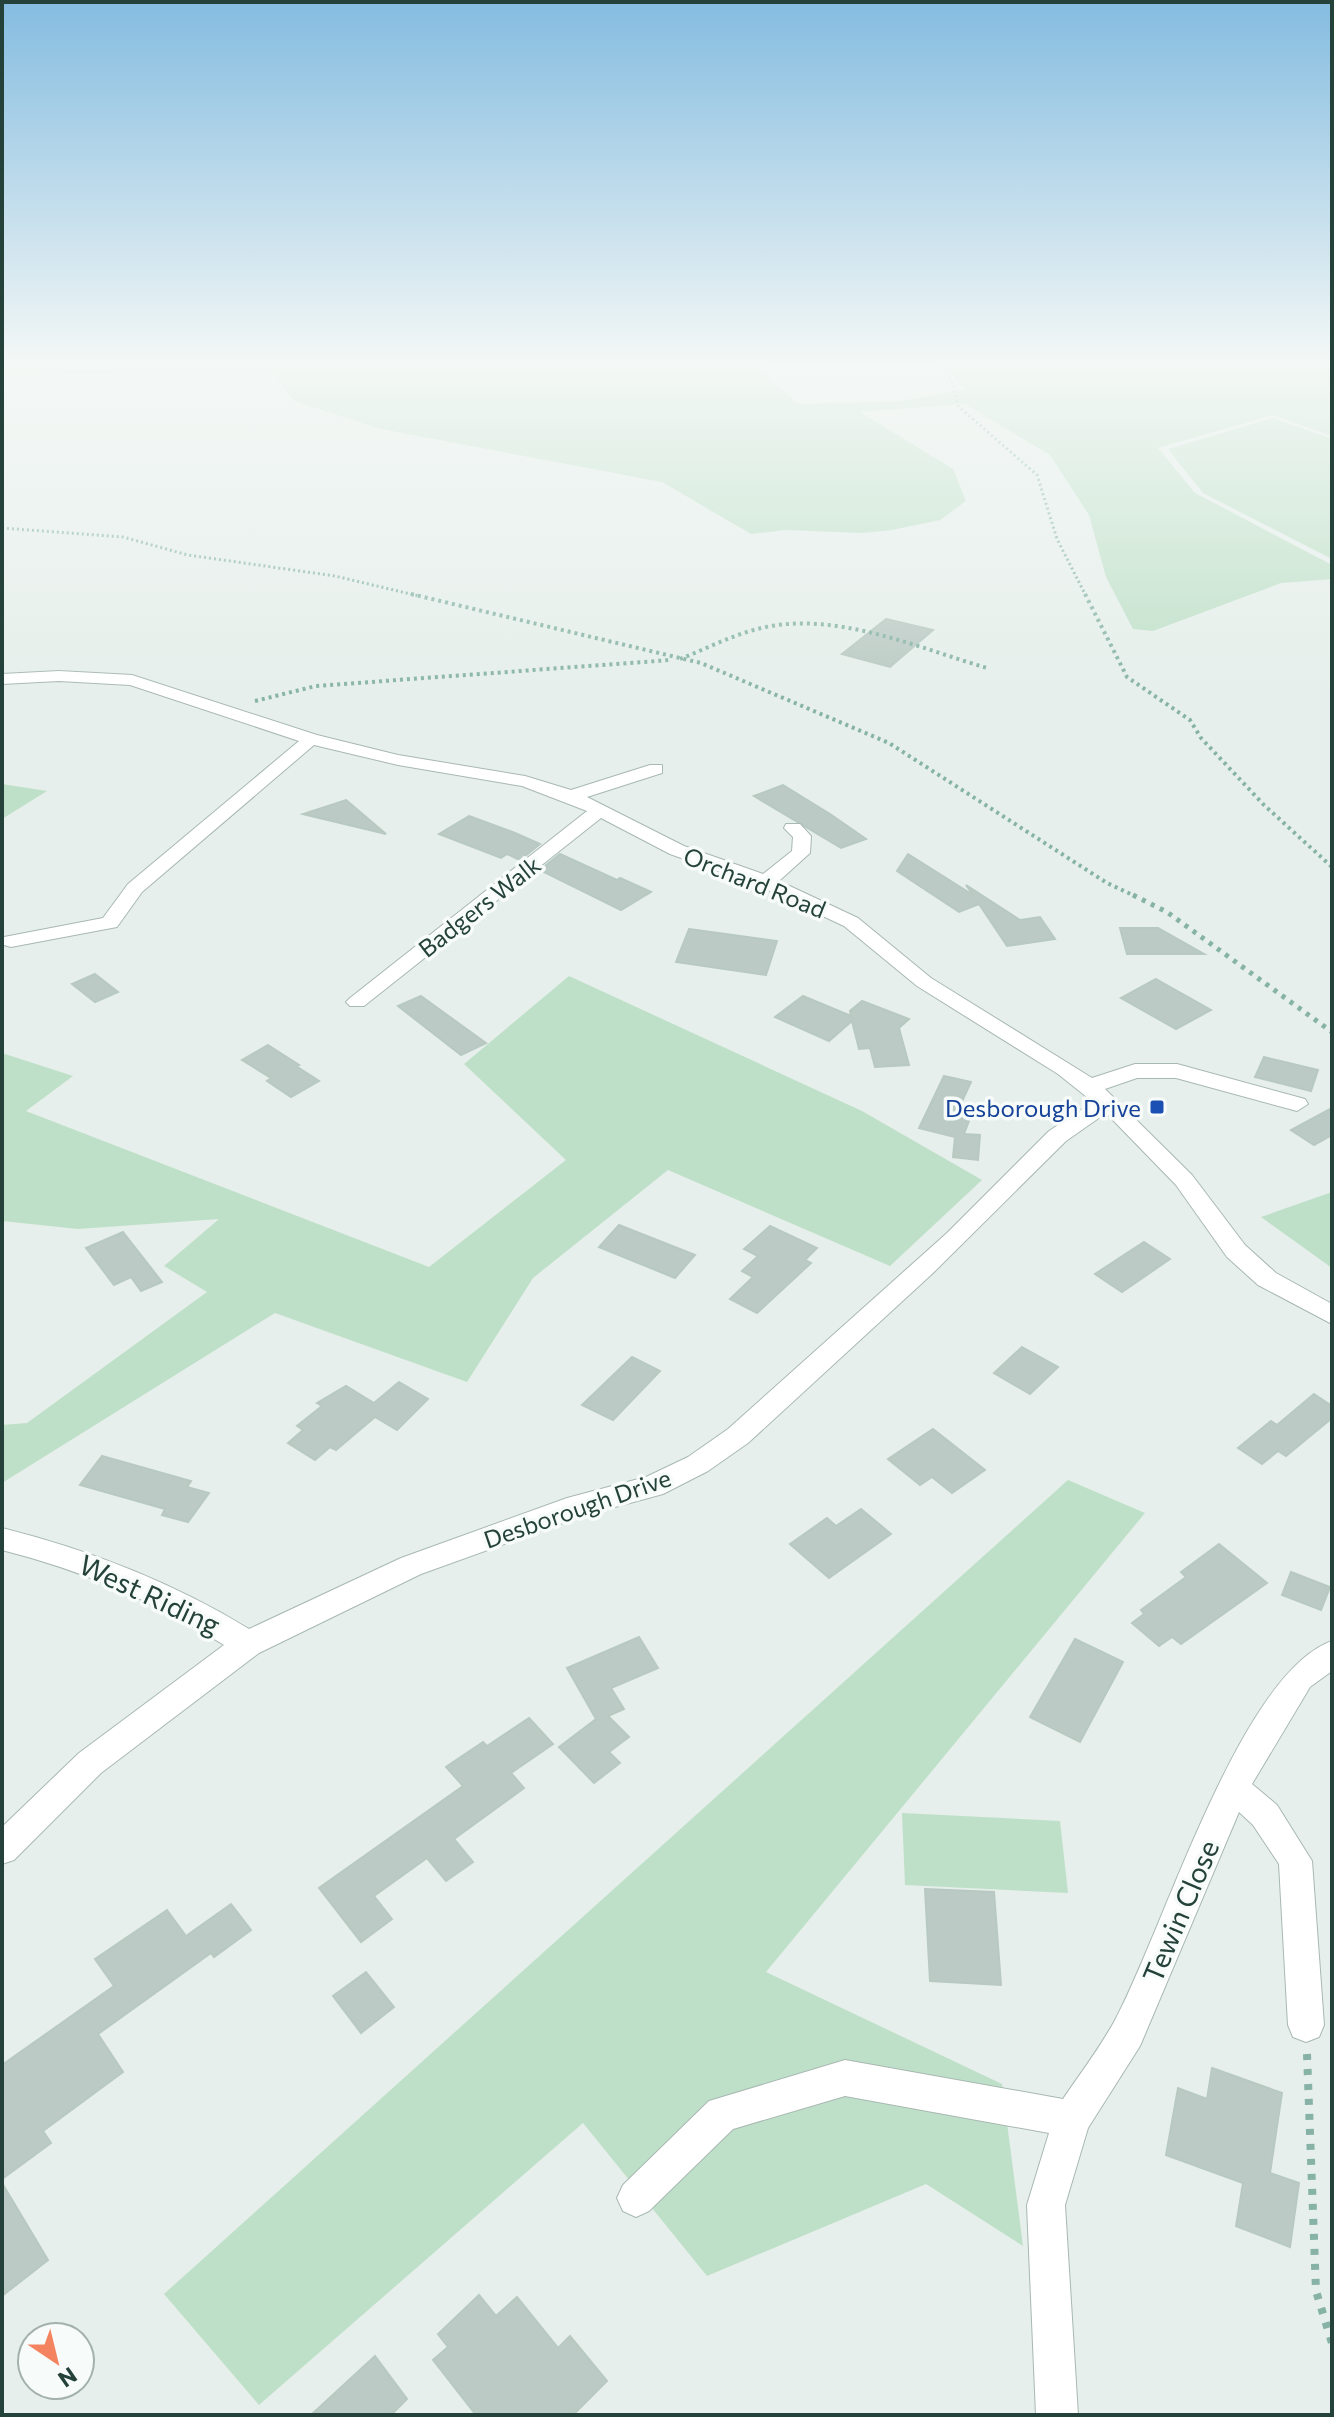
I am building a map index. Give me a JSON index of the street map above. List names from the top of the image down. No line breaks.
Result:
{"streets":{"street":["Orchard Road","Badgers Walk","Desborough Drive","West Riding","Tewin Close"]},"crossings":[["Orchard Road","Badgers Walk"],["Orchard Road","Desborough Drive"],["Desborough Drive","West Riding"]],"places":{"transit":["Desborough Drive"]},"north":"bottom right"}
